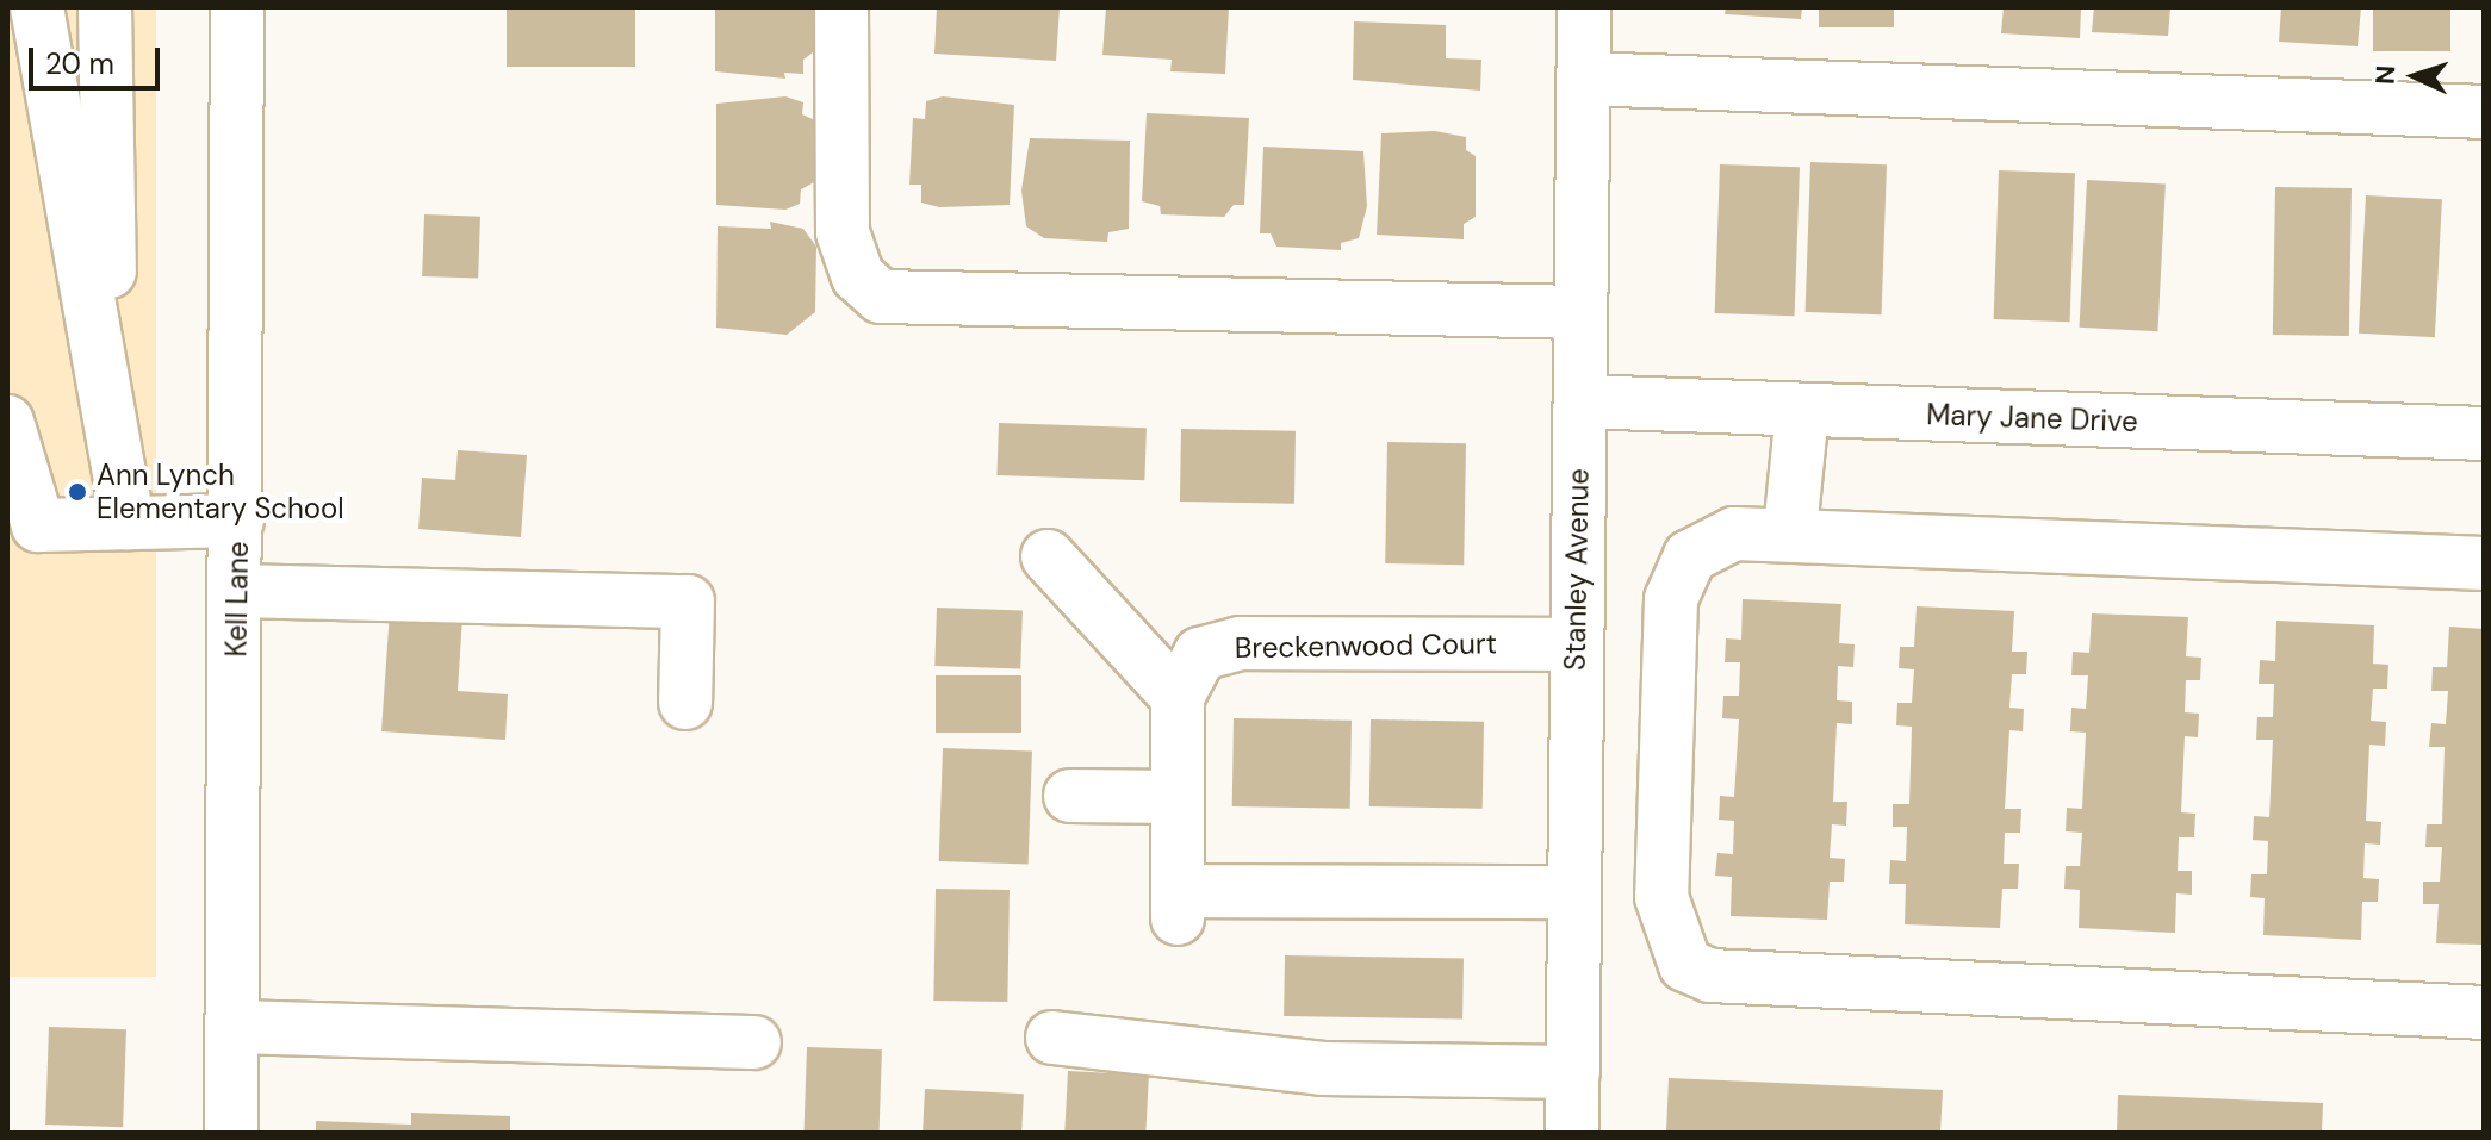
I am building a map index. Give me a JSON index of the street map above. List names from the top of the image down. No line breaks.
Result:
{"streets":{"street":["Mary Jane Drive","Stanley Avenue","Kell Lane","Breckenwood Court"]},"crossings":[["Mary Jane Drive","Stanley Avenue"],["Stanley Avenue","Breckenwood Court"]],"places":["Ann Lynch Elementary School"],"scale_bar":"20 m","north":"left"}
